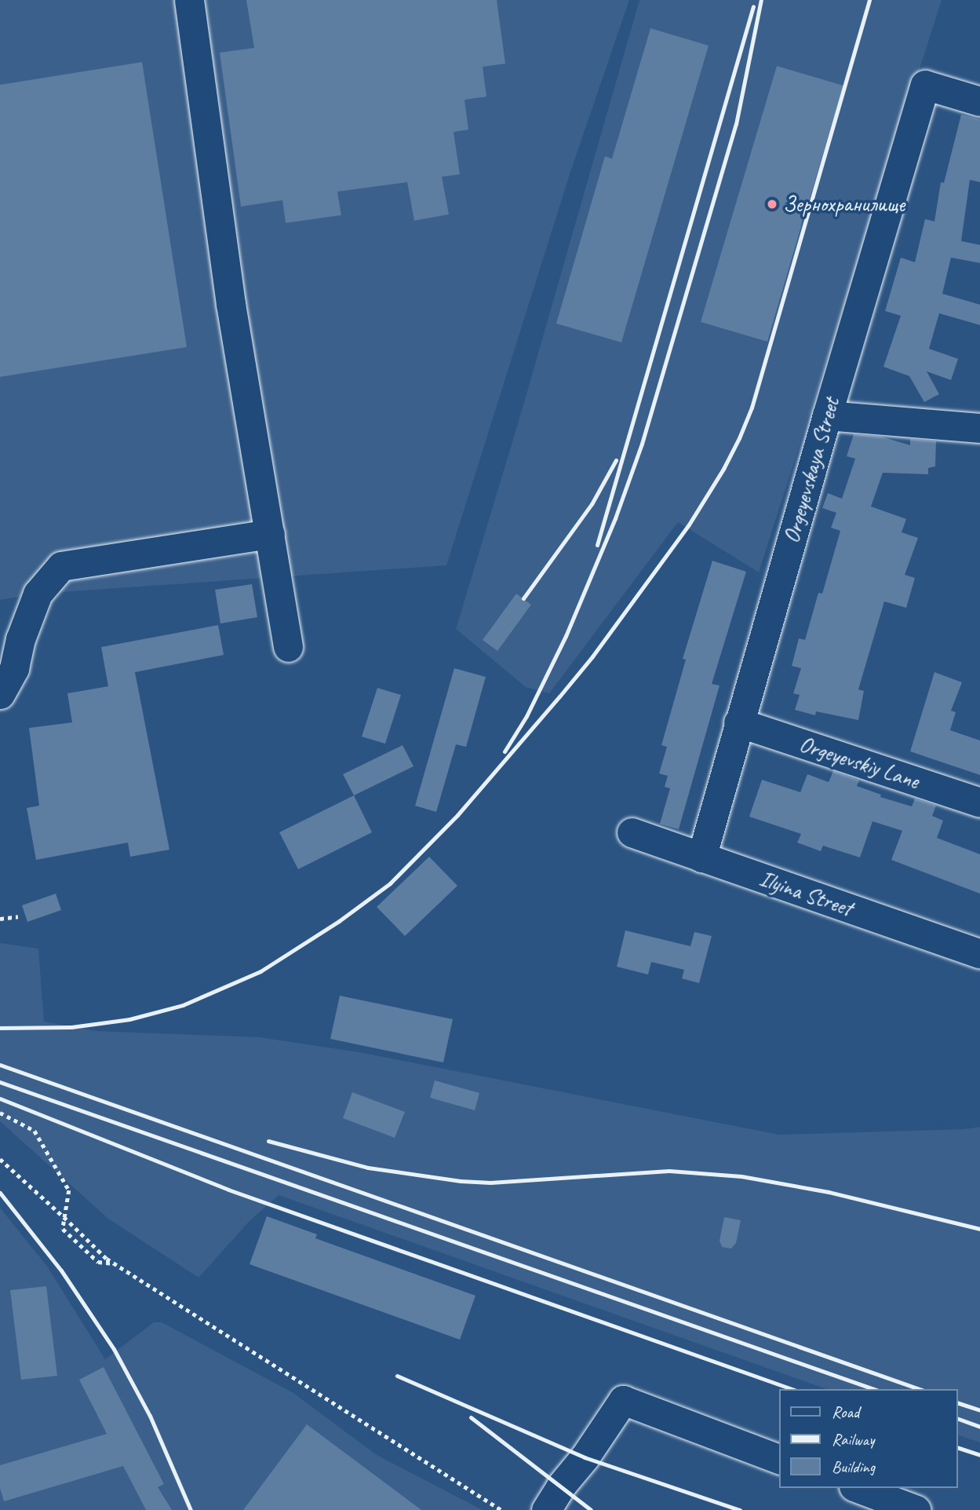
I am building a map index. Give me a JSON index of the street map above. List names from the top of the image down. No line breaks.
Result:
{"streets":{"street":["Orgeyevskaya Street","Orgeyevskiy Lane","Ilyina Street"]},"crossings":[["Orgeyevskaya Street","Orgeyevskiy Lane"],["Orgeyevskaya Street","Ilyina Street"]],"places":["Зернохранилище"],"legend":["Road","Railway","Building"]}
